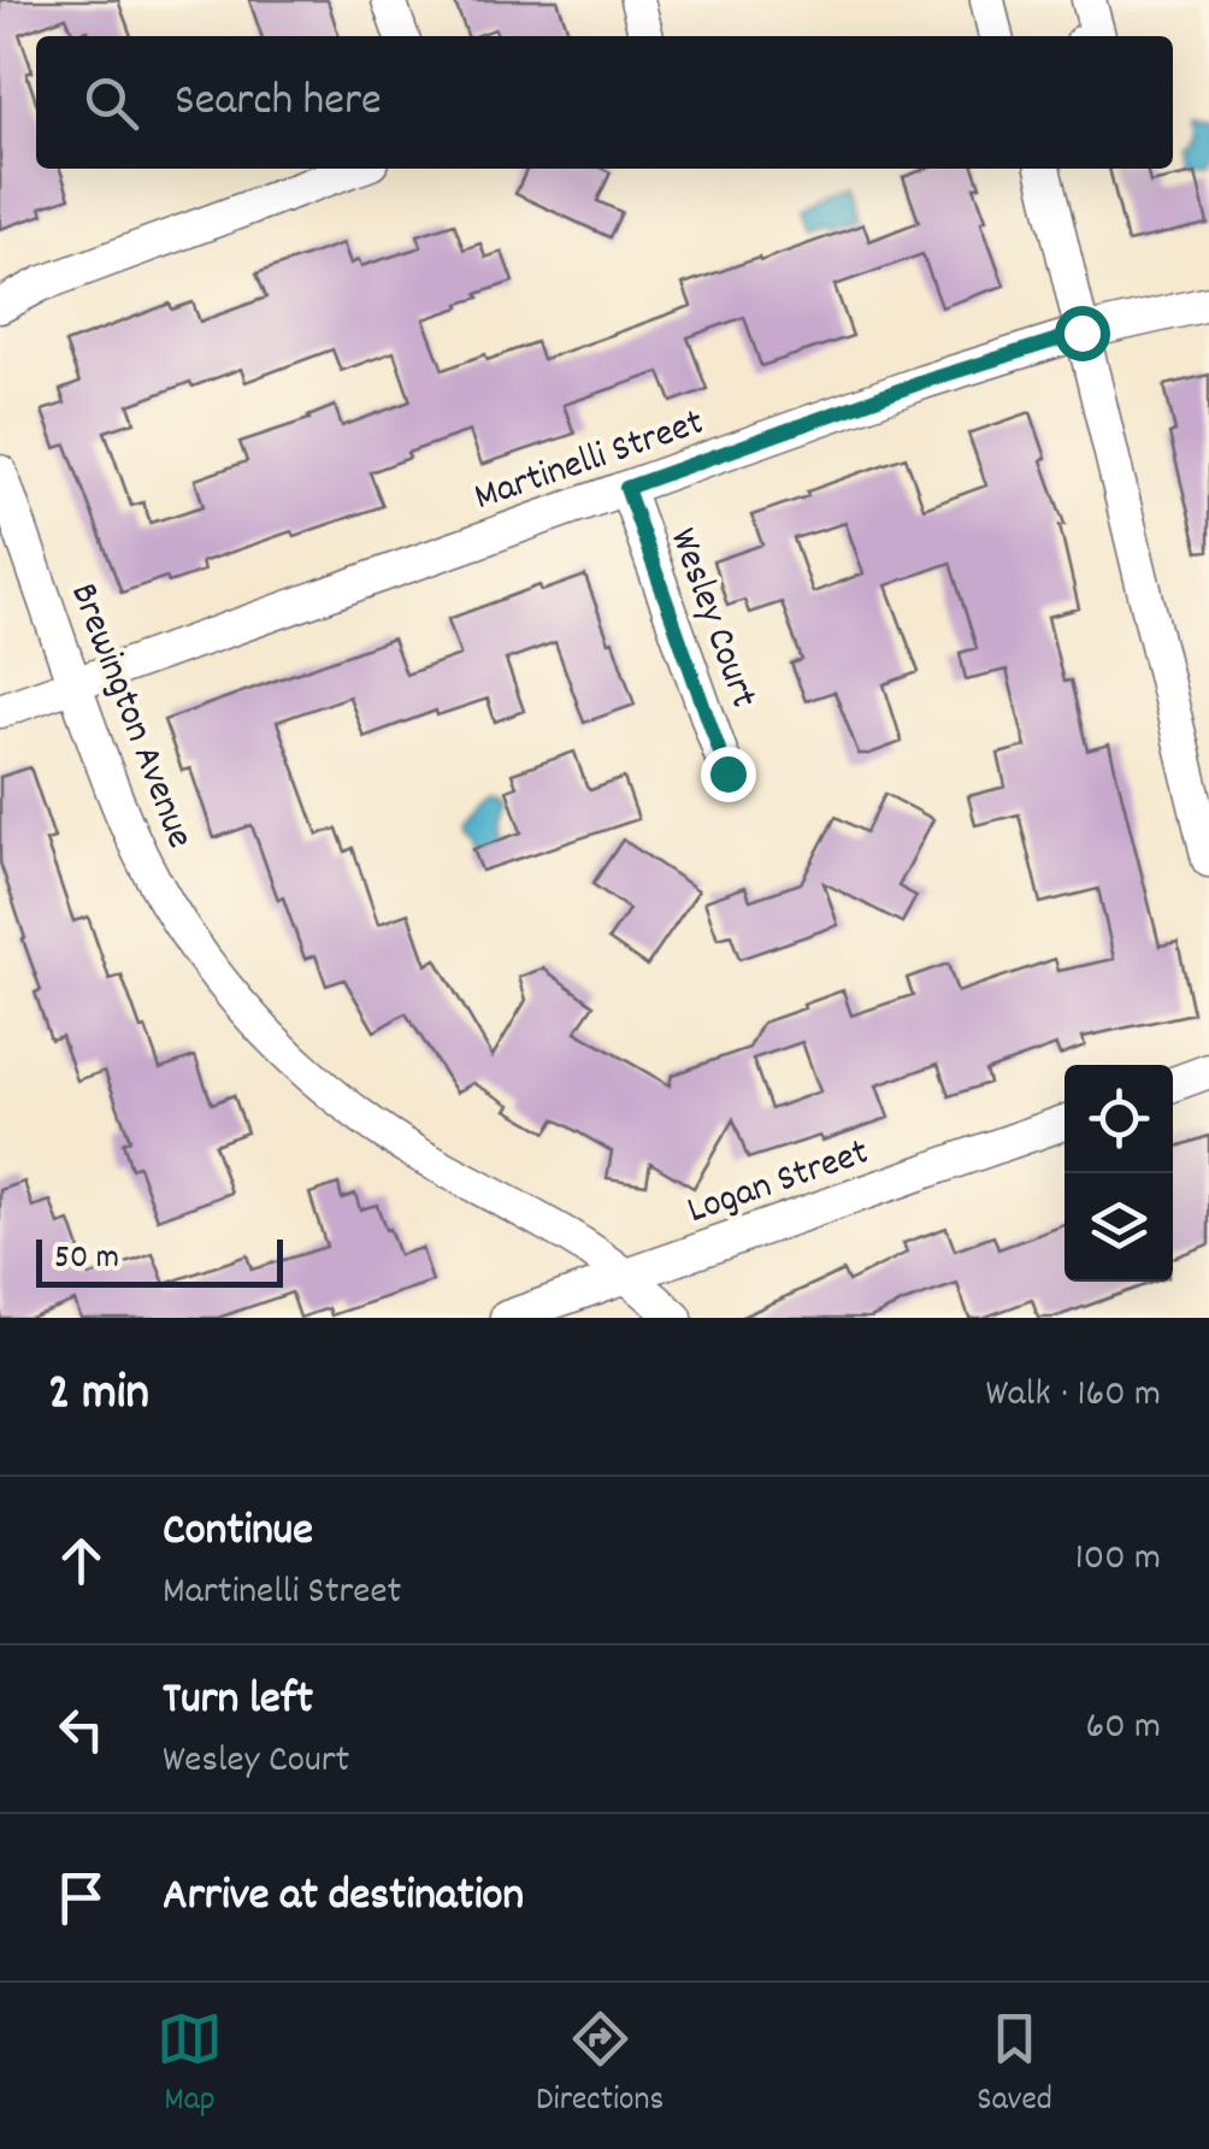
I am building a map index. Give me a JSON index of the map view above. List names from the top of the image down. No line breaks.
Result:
{"streets":{"street":["Martinelli Street","Wesley Court","Brewington Avenue","Logan Street"]},"crossings":[["Martinelli Street","Wesley Court"],["Martinelli Street","Brewington Avenue"],["Brewington Avenue","Logan Street"]],"scale_bar":"50 m","page":{"search":"Search here","scale":"50 m","heading":["2 min","Walk · 160 m"],"list":[["Continue","Martinelli Street","100 m"],["Turn left","Wesley Court","60 m"],"Arrive at destination"],"nav":["Map","Directions","Saved"]}}
